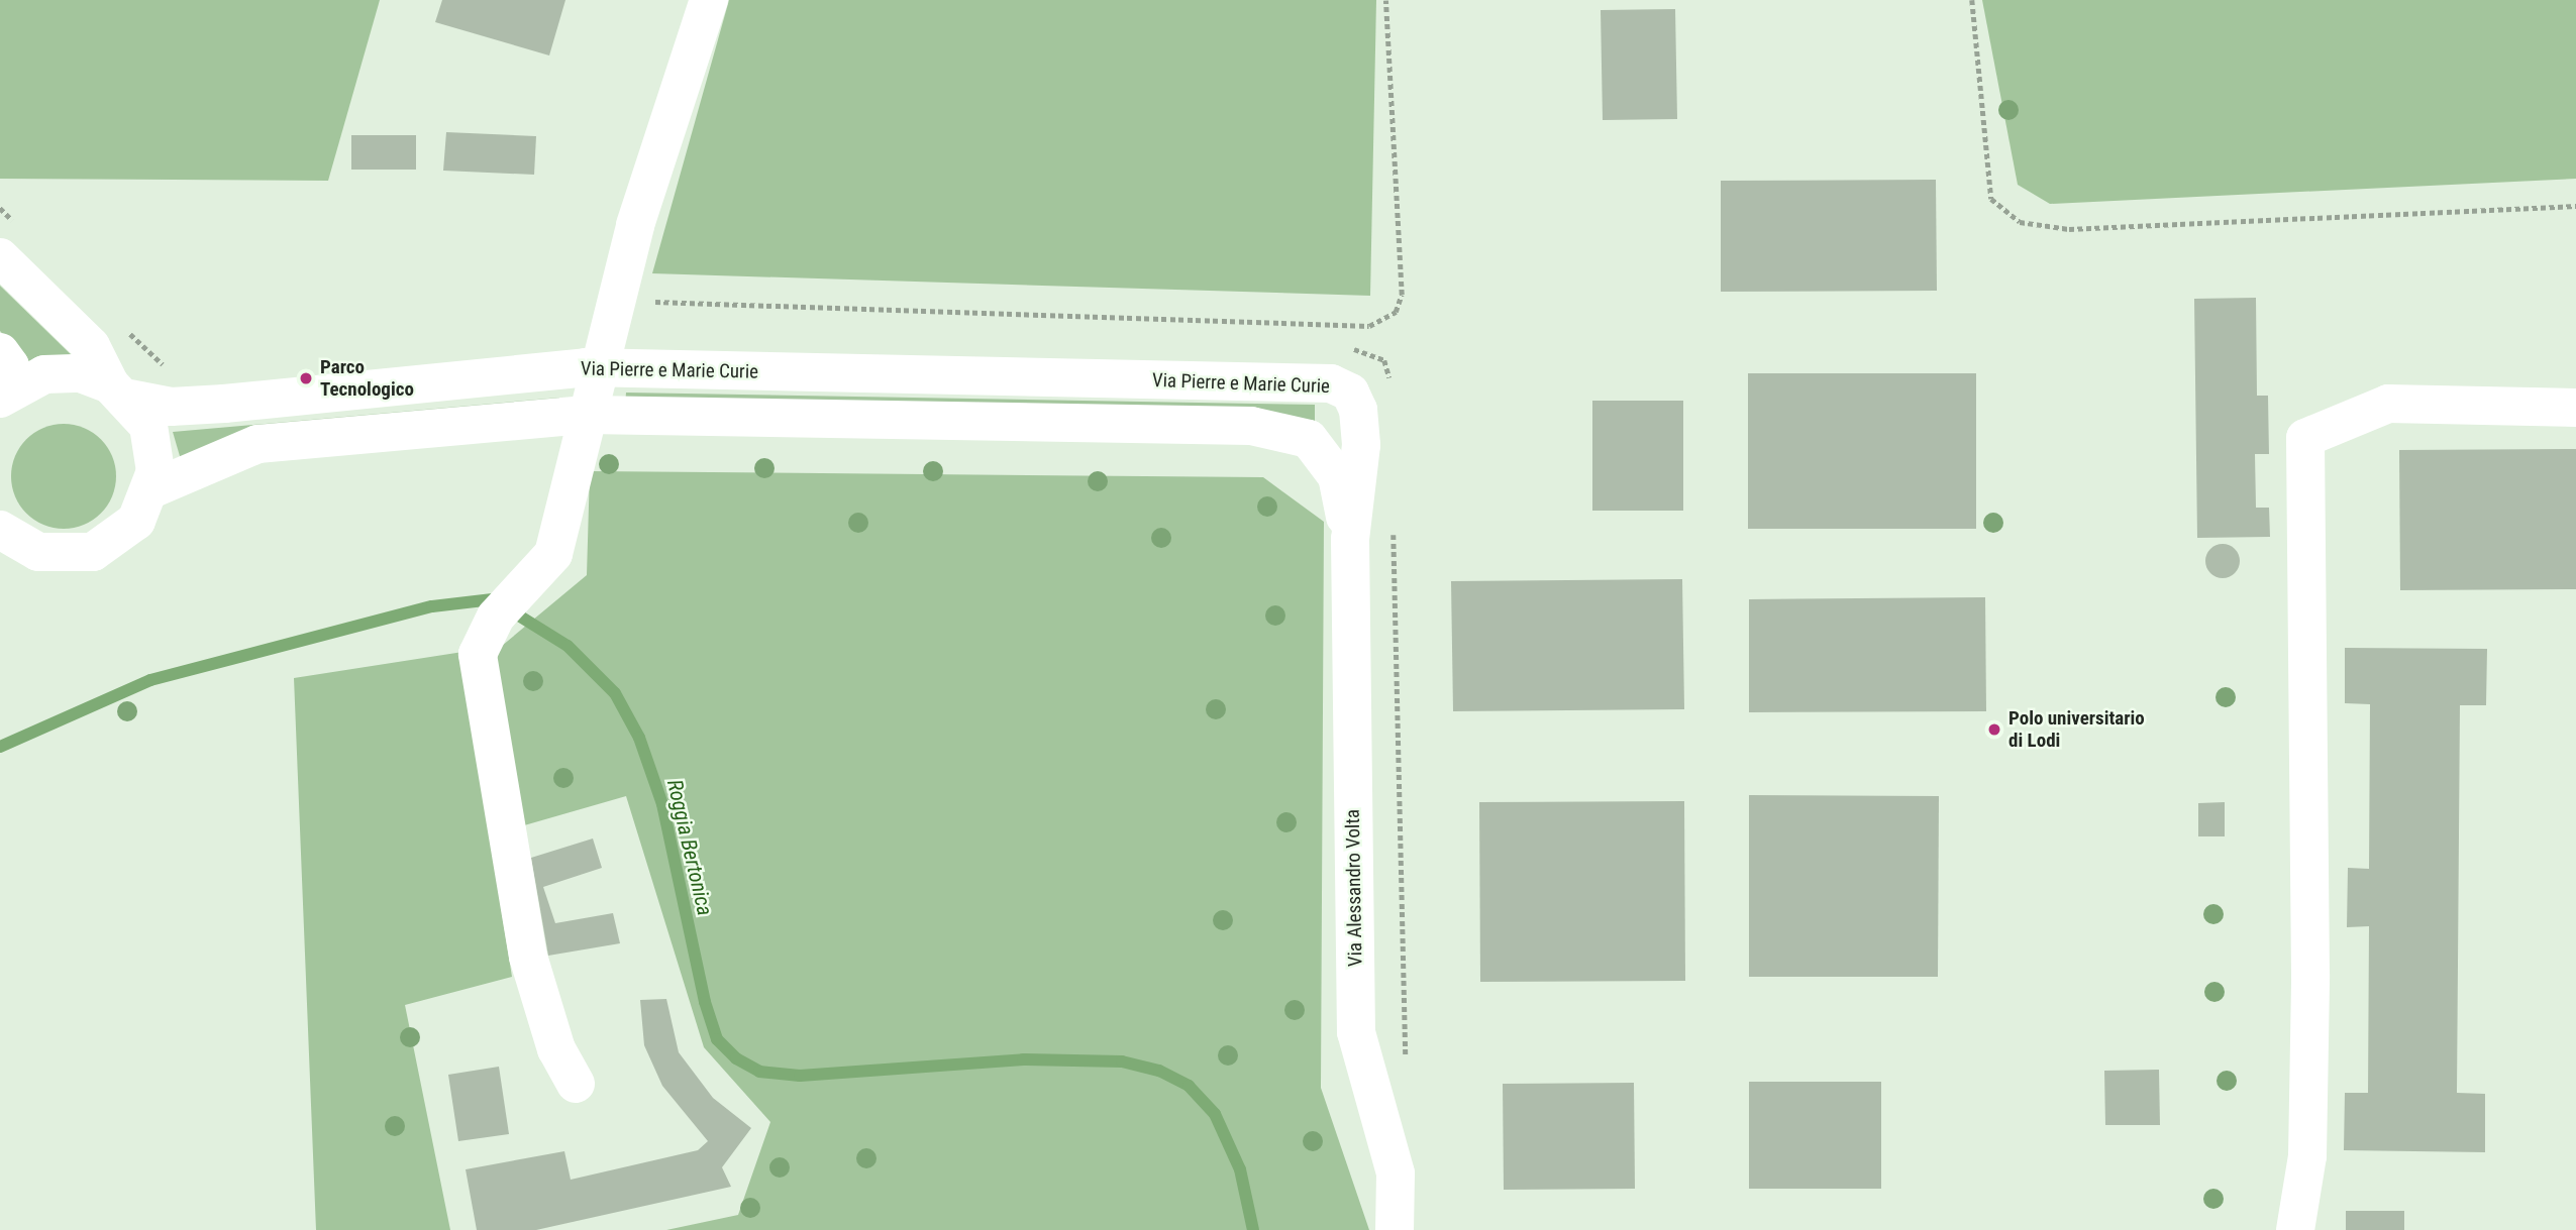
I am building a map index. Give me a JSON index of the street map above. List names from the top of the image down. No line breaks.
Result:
{"streets":{"street":["Via Pierre e Marie Curie","Via Alessandro Volta"]},"crossings":[["Via Pierre e Marie Curie","Via Alessandro Volta"]],"water":["Roggia Bertonica"],"places":["Parco Tecnologico","Polo universitario di Lodi"]}
